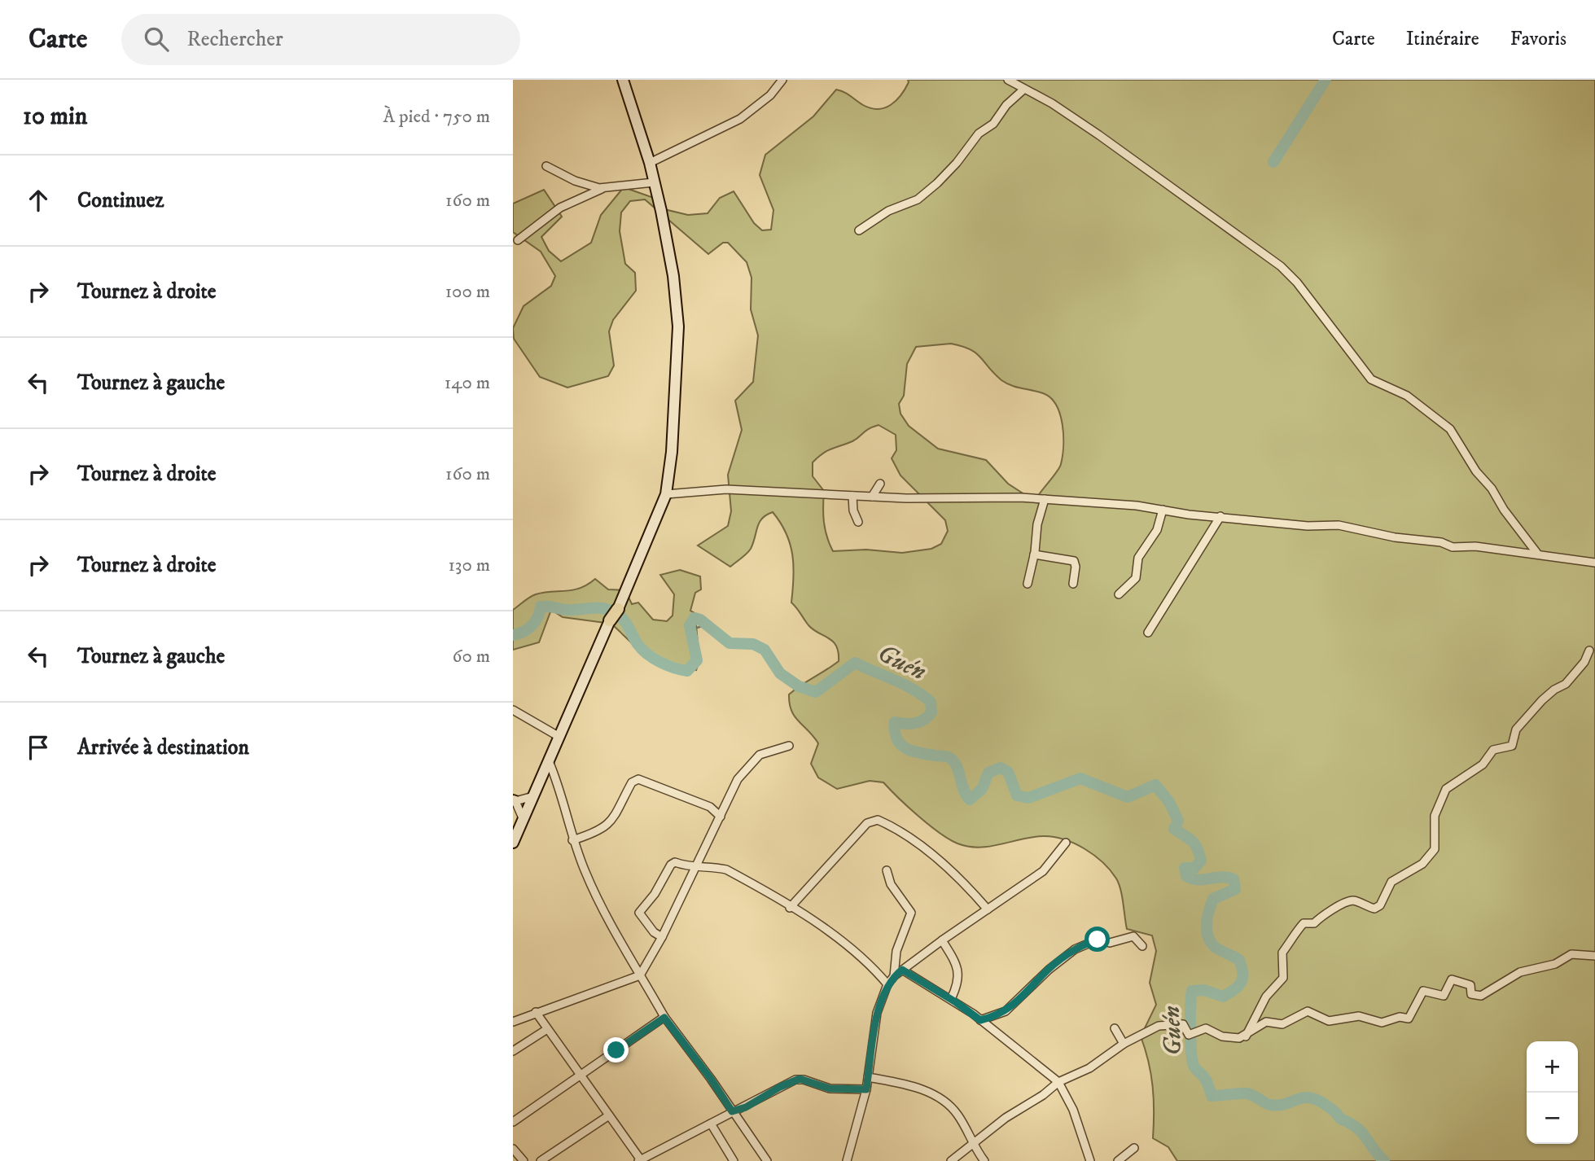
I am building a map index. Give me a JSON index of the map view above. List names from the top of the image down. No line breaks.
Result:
{"water":["Guén"],"page":{"header":"Carte","search":"Rechercher","nav":["Carte","Itinéraire","Favoris"],"heading":["10 min","À pied · 750 m"],"list":[["Continuez","160 m"],["Tournez à droite","100 m"],["Tournez à gauche","140 m"],["Tournez à droite","160 m"],["Tournez à droite","130 m"],["Tournez à gauche","60 m"],"Arrivée à destination"],"map_buttons":["+","−"]}}
